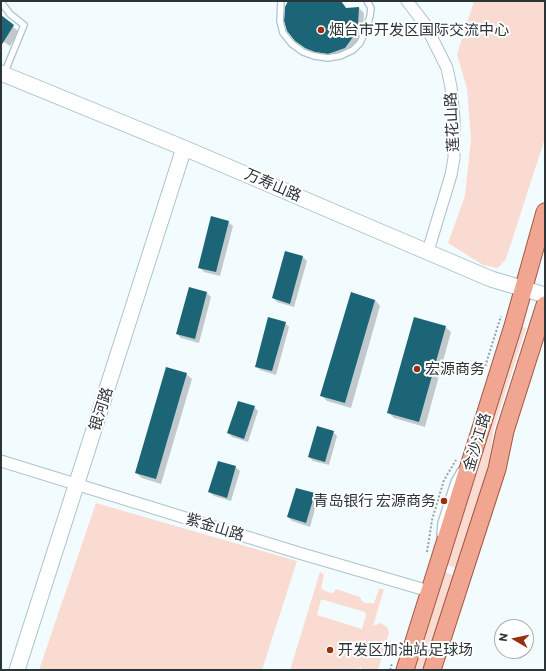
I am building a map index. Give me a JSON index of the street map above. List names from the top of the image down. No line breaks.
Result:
{"streets":{"main road":["金沙江路"],"street":["莲花山路","万寿山路","银河路","紫金山路"]},"crossings":[["莲花山路","万寿山路"],["万寿山路","银河路"],["万寿山路","金沙江路"],["银河路","紫金山路"],["金沙江路","紫金山路"]],"places":["烟台市开发区国际交流中心","宏源商务","青岛银行 宏源商务","开发区加油站足球场"],"north":"left"}
